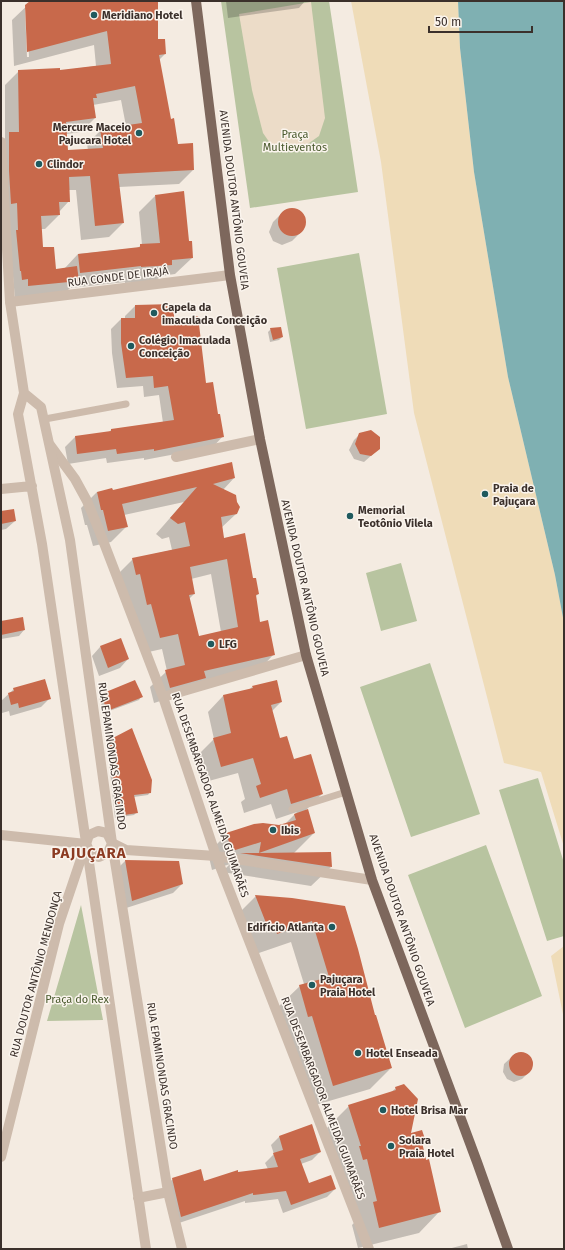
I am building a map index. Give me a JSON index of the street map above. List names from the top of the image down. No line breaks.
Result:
{"streets":{"main road":["AVENIDA DOUTOR ANTÔNIO GOUVEIA"],"street":["RUA CONDE DE IRAJÁ","RUA EPAMINONDAS GRACINDO","RUA DESEMBARGADOR ALMEIDA GUIMARÃES","RUA DOUTOR ANTÔNIO MENDONÇA"]},"crossings":[["AVENIDA DOUTOR ANTÔNIO GOUVEIA","RUA CONDE DE IRAJÁ"],["RUA EPAMINONDAS GRACINDO","RUA DESEMBARGADOR ALMEIDA GUIMARÃES"],["RUA EPAMINONDAS GRACINDO","RUA DOUTOR ANTÔNIO MENDONÇA"]],"districts":["PAJUÇARA"],"parks":["Praça Multieventos","Praça do Rex"],"places":["Meridiano Hotel","Mercure Maceio Pajucara Hotel","Clindor","Capela da imaculada Conceição","Colégio Imaculada Conceição","Praia de Pajuçara","Memorial Teotônio Vilela","LFG","Ibis","Edifício Atlanta","Pajuçara Praia Hotel","Hotel Enseada","Hotel Brisa Mar","Solara Praia Hotel"],"scale_bar":"50 m"}
